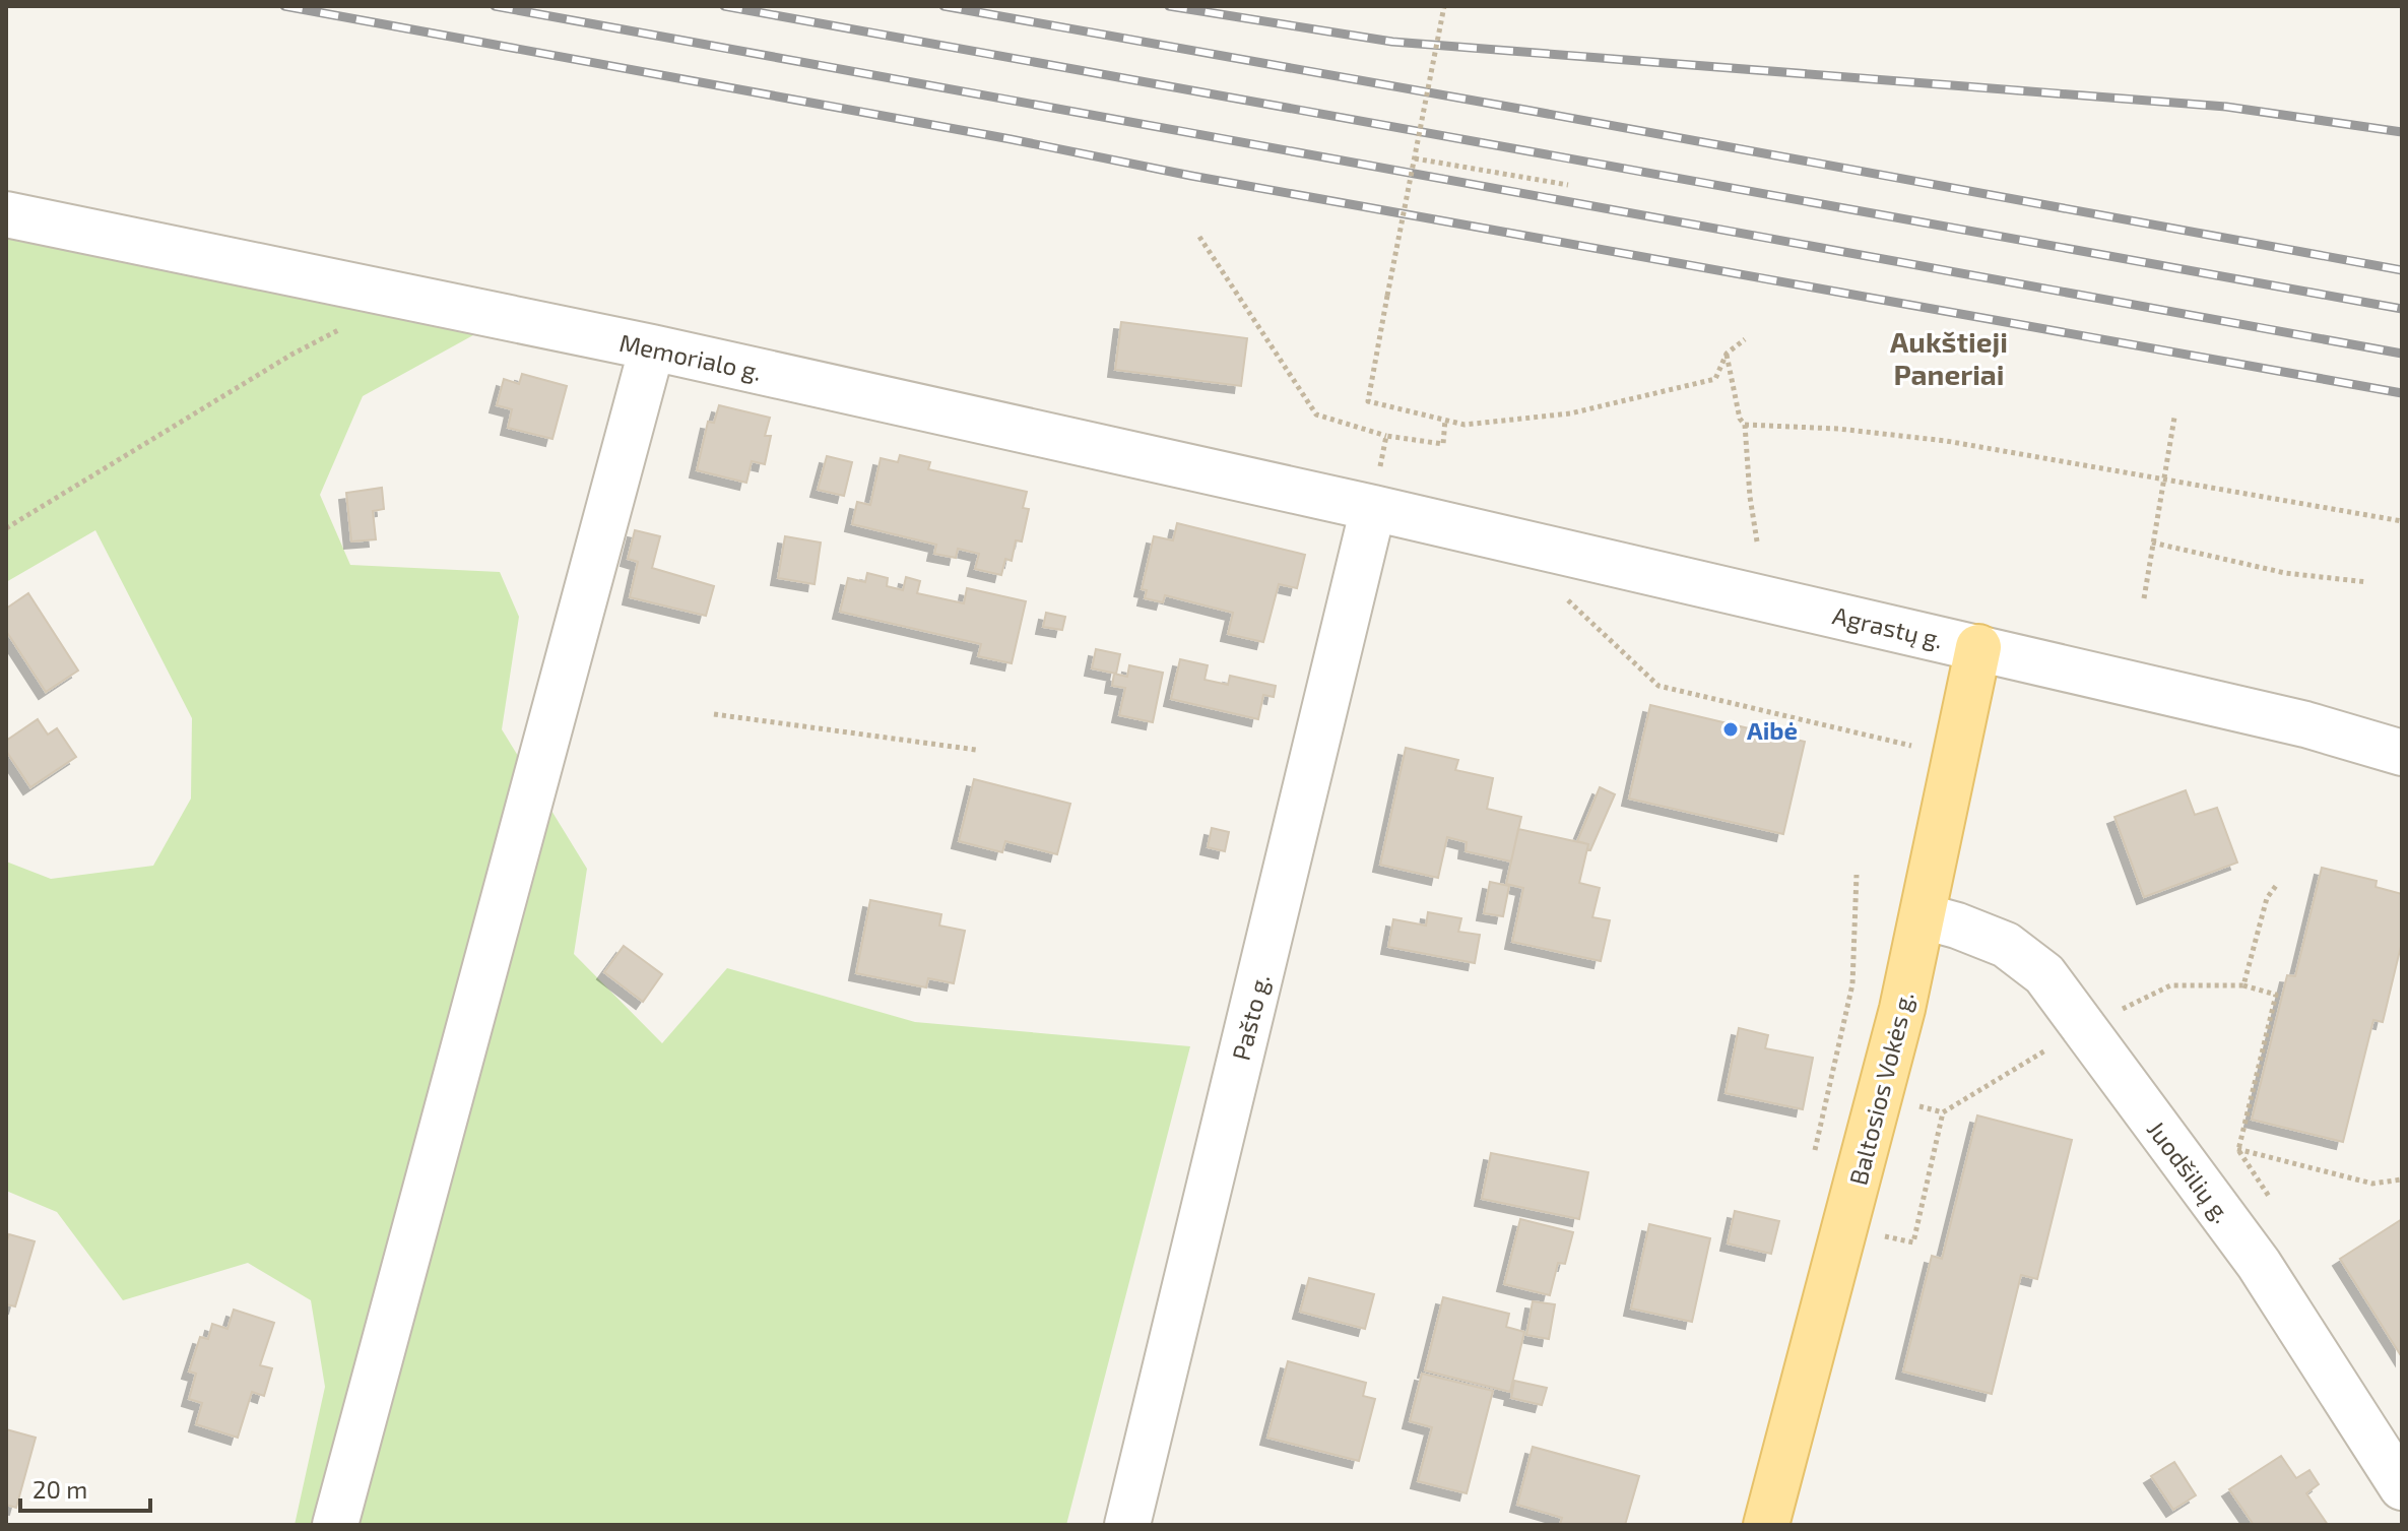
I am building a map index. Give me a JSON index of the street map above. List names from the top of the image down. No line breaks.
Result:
{"streets":{"main road":["Baltosios Vokės g."],"street":["Memorialo g.","Agrastų g.","Pašto g.","Juodšilių g."]},"crossings":[["Memorialo g.","Agrastų g."],["Memorialo g.","Pašto g."],["Agrastų g.","Pašto g."],["Agrastų g.","Baltosios Vokės g."],["Baltosios Vokės g.","Juodšilių g."]],"districts":["Aukštieji Paneriai"],"places":["Aibė"],"scale_bar":"20 m"}
